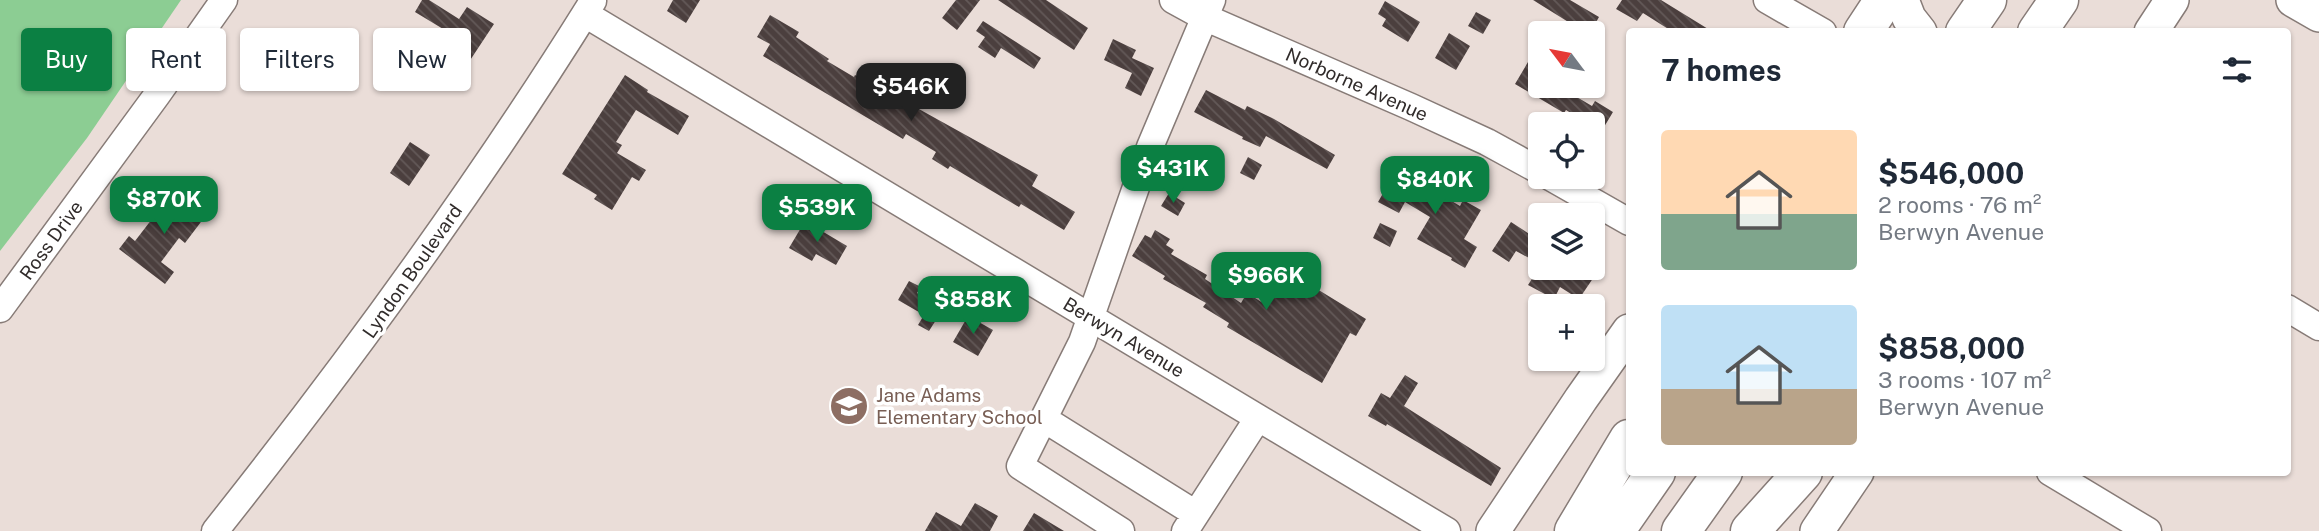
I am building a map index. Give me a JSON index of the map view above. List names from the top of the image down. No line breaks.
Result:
{"streets":{"street":["Norborne Avenue","Ross Drive","Lyndon Boulevard","Berwyn Avenue"]},"crossings":[["Lyndon Boulevard","Berwyn Avenue"]],"places":{"school or university":["Jane Adams Elementary School"]},"north":"top left","page":{"map_buttons":"+","chip":["Buy","Rent","Filters","New"],"heading":"7 homes","price":["$546K","$431K","$840K","$870K","$539K","$966K","$858K"],"list":[{"name":"$546,000","note":"2 rooms · 76 m² · Berwyn Avenue"},{"name":"$858,000","note":"3 rooms · 107 m² · Berwyn Avenue"}]}}
